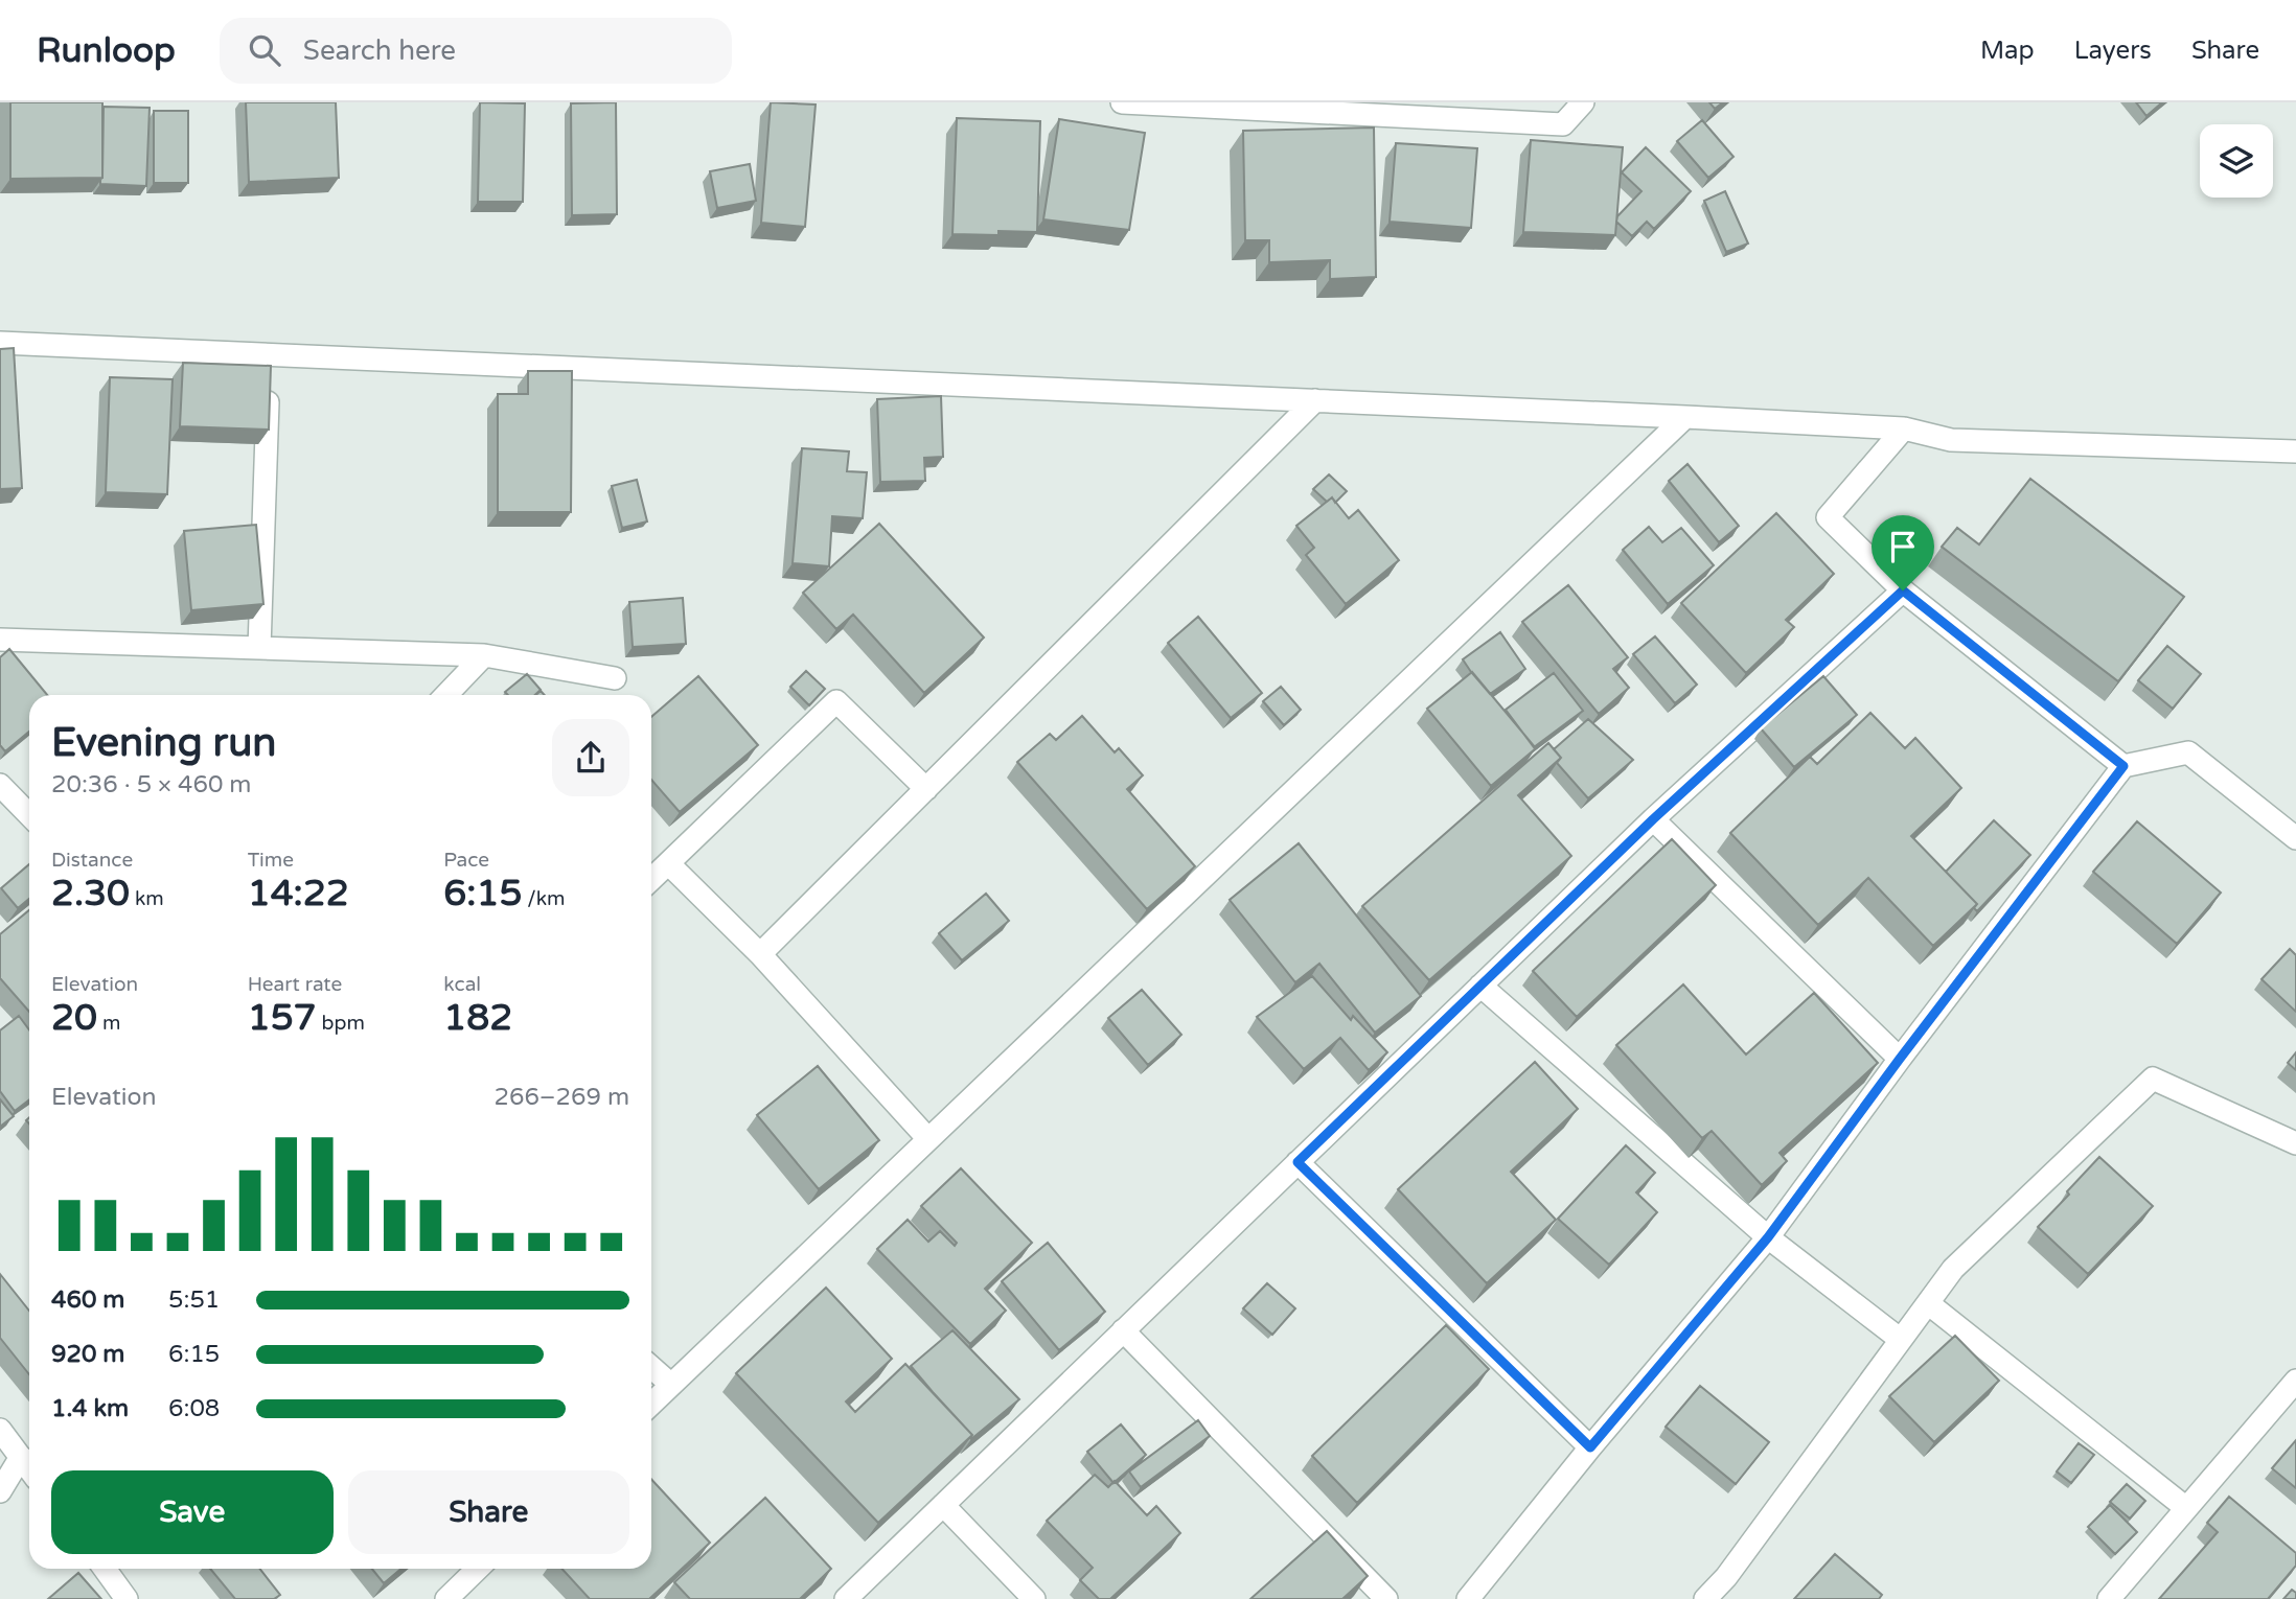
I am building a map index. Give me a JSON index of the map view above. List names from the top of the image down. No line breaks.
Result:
{"page":{"header":"Runloop","search":"Search here","nav":["Map","Layers","Share"],"heading":["Evening run","20:36 · 5 × 460 m"],"stats":[["Distance","2.30 km"],["Time","14:22"],["Pace","6:15 /km"],["Elevation","20 m"],["Heart rate","157 bpm"],["kcal","182"]],"chart":["Elevation","266–269 m"],"list":[{"name":"460 m","note":"5:51"},{"name":"920 m","note":"6:15"},{"name":"1.4 km","note":"6:08"}],"buttons":["Save","Share"]}}
